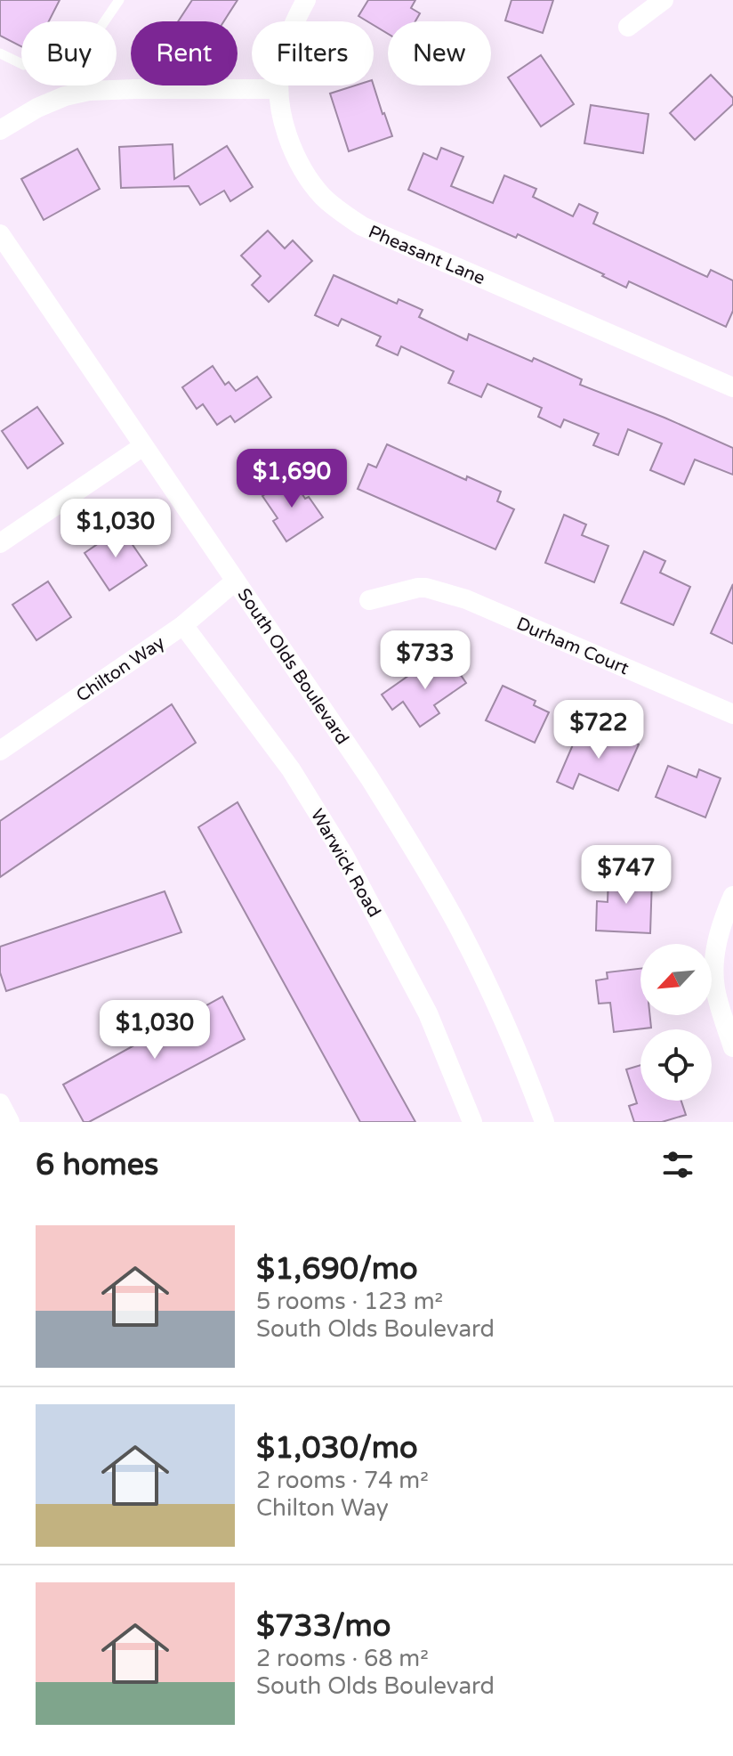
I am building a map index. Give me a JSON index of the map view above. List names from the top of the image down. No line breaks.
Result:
{"streets":{"street":["Pheasant Lane","Durham Court","South Olds Boulevard","Chilton Way","Warwick Road"]},"crossings":[["South Olds Boulevard","Chilton Way"],["Chilton Way","Warwick Road"]],"north":"bottom left","page":{"chip":["Buy","Rent","Filters","New"],"price":["$1,690","$1,030","$733","$722","$747","$1,030"],"heading":"6 homes","list":[{"name":"$1,690/mo","note":"5 rooms · 123 m² · South Olds Boulevard"},{"name":"$1,030/mo","note":"2 rooms · 74 m² · Chilton Way"},{"name":"$733/mo","note":"2 rooms · 68 m² · South Olds Boulevard"}]}}
